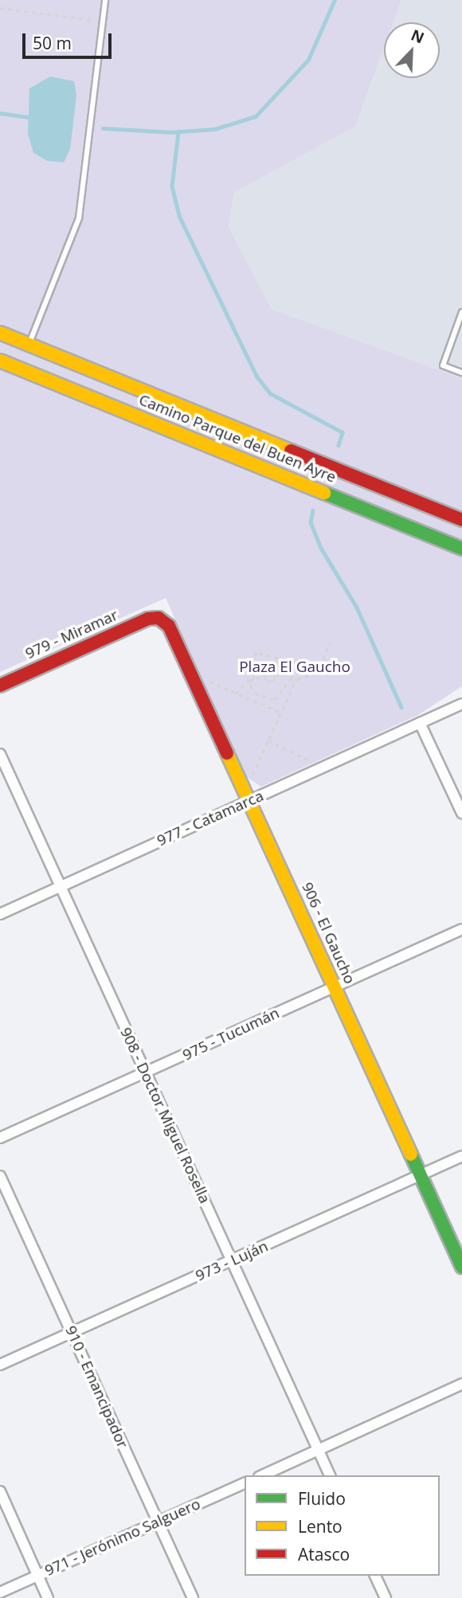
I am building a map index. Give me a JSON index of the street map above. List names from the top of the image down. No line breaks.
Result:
{"streets":{"main road":["Camino Parque del Buen Ayre","979 - Miramar","906 - El Gaucho"],"street":["977 - Catamarca","975 - Tucumán","908 - Doctor Miguel Rosella","973 - Luján","910 - Emancipador","971 - Jerónimo Salguero"]},"crossings":[["979 - Miramar","906 - El Gaucho"],["977 - Catamarca","906 - El Gaucho"],["977 - Catamarca","908 - Doctor Miguel Rosella"],["906 - El Gaucho","975 - Tucumán"],["906 - El Gaucho","973 - Luján"],["975 - Tucumán","908 - Doctor Miguel Rosella"],["908 - Doctor Miguel Rosella","973 - Luján"],["973 - Luján","910 - Emancipador"],["910 - Emancipador","971 - Jerónimo Salguero"]],"parks":["Plaza El Gaucho"],"legend":["Fluido","Lento","Atasco"],"scale_bar":"50 m","north":"top right"}
